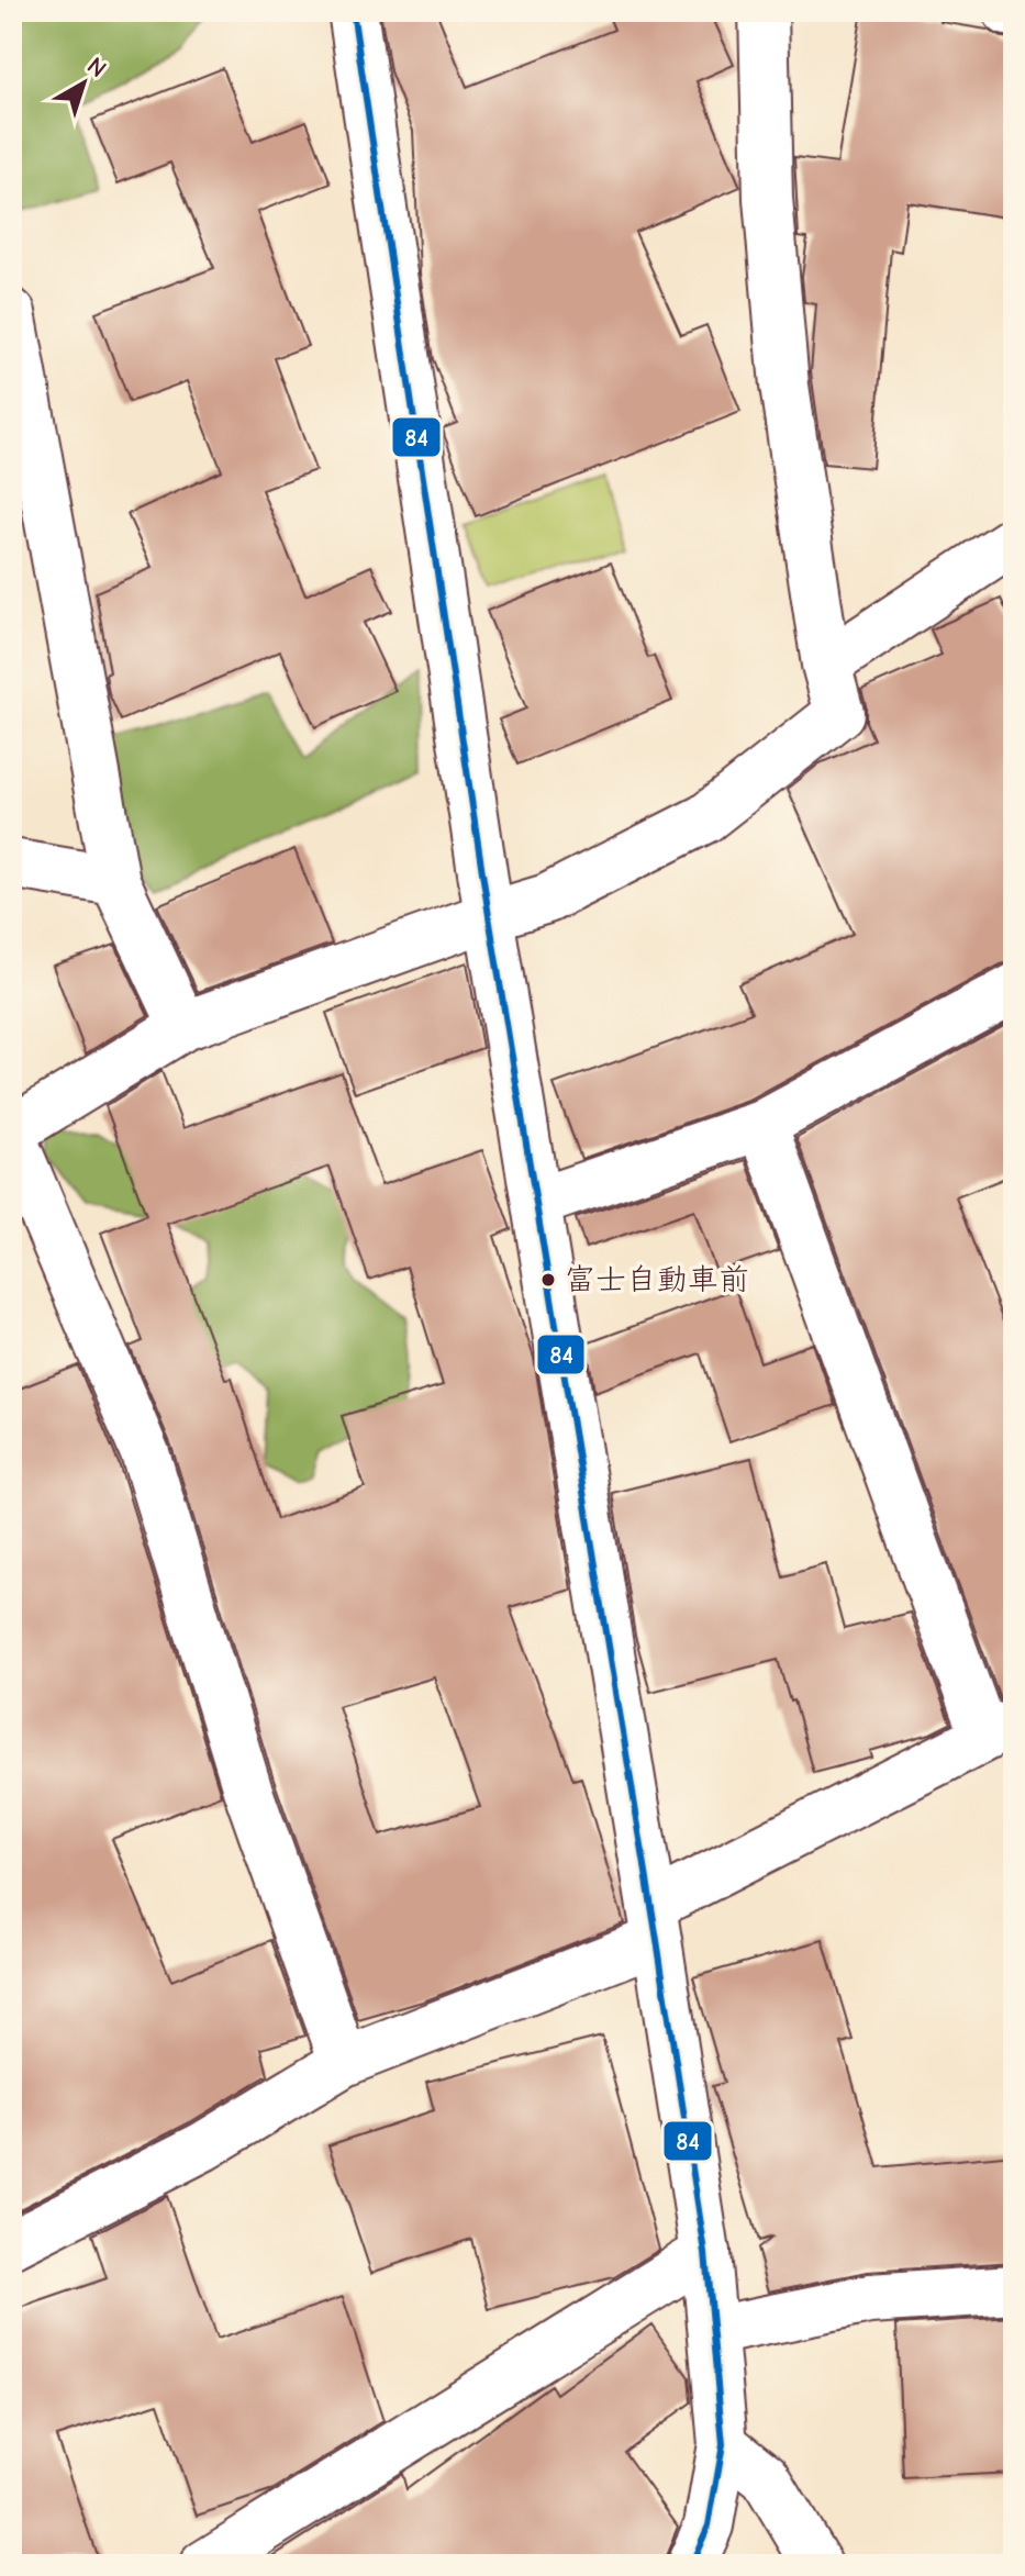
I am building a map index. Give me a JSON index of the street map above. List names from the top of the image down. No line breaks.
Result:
{"places":["富士自動車前"],"lines":["transit line 84"],"north":"top right"}
